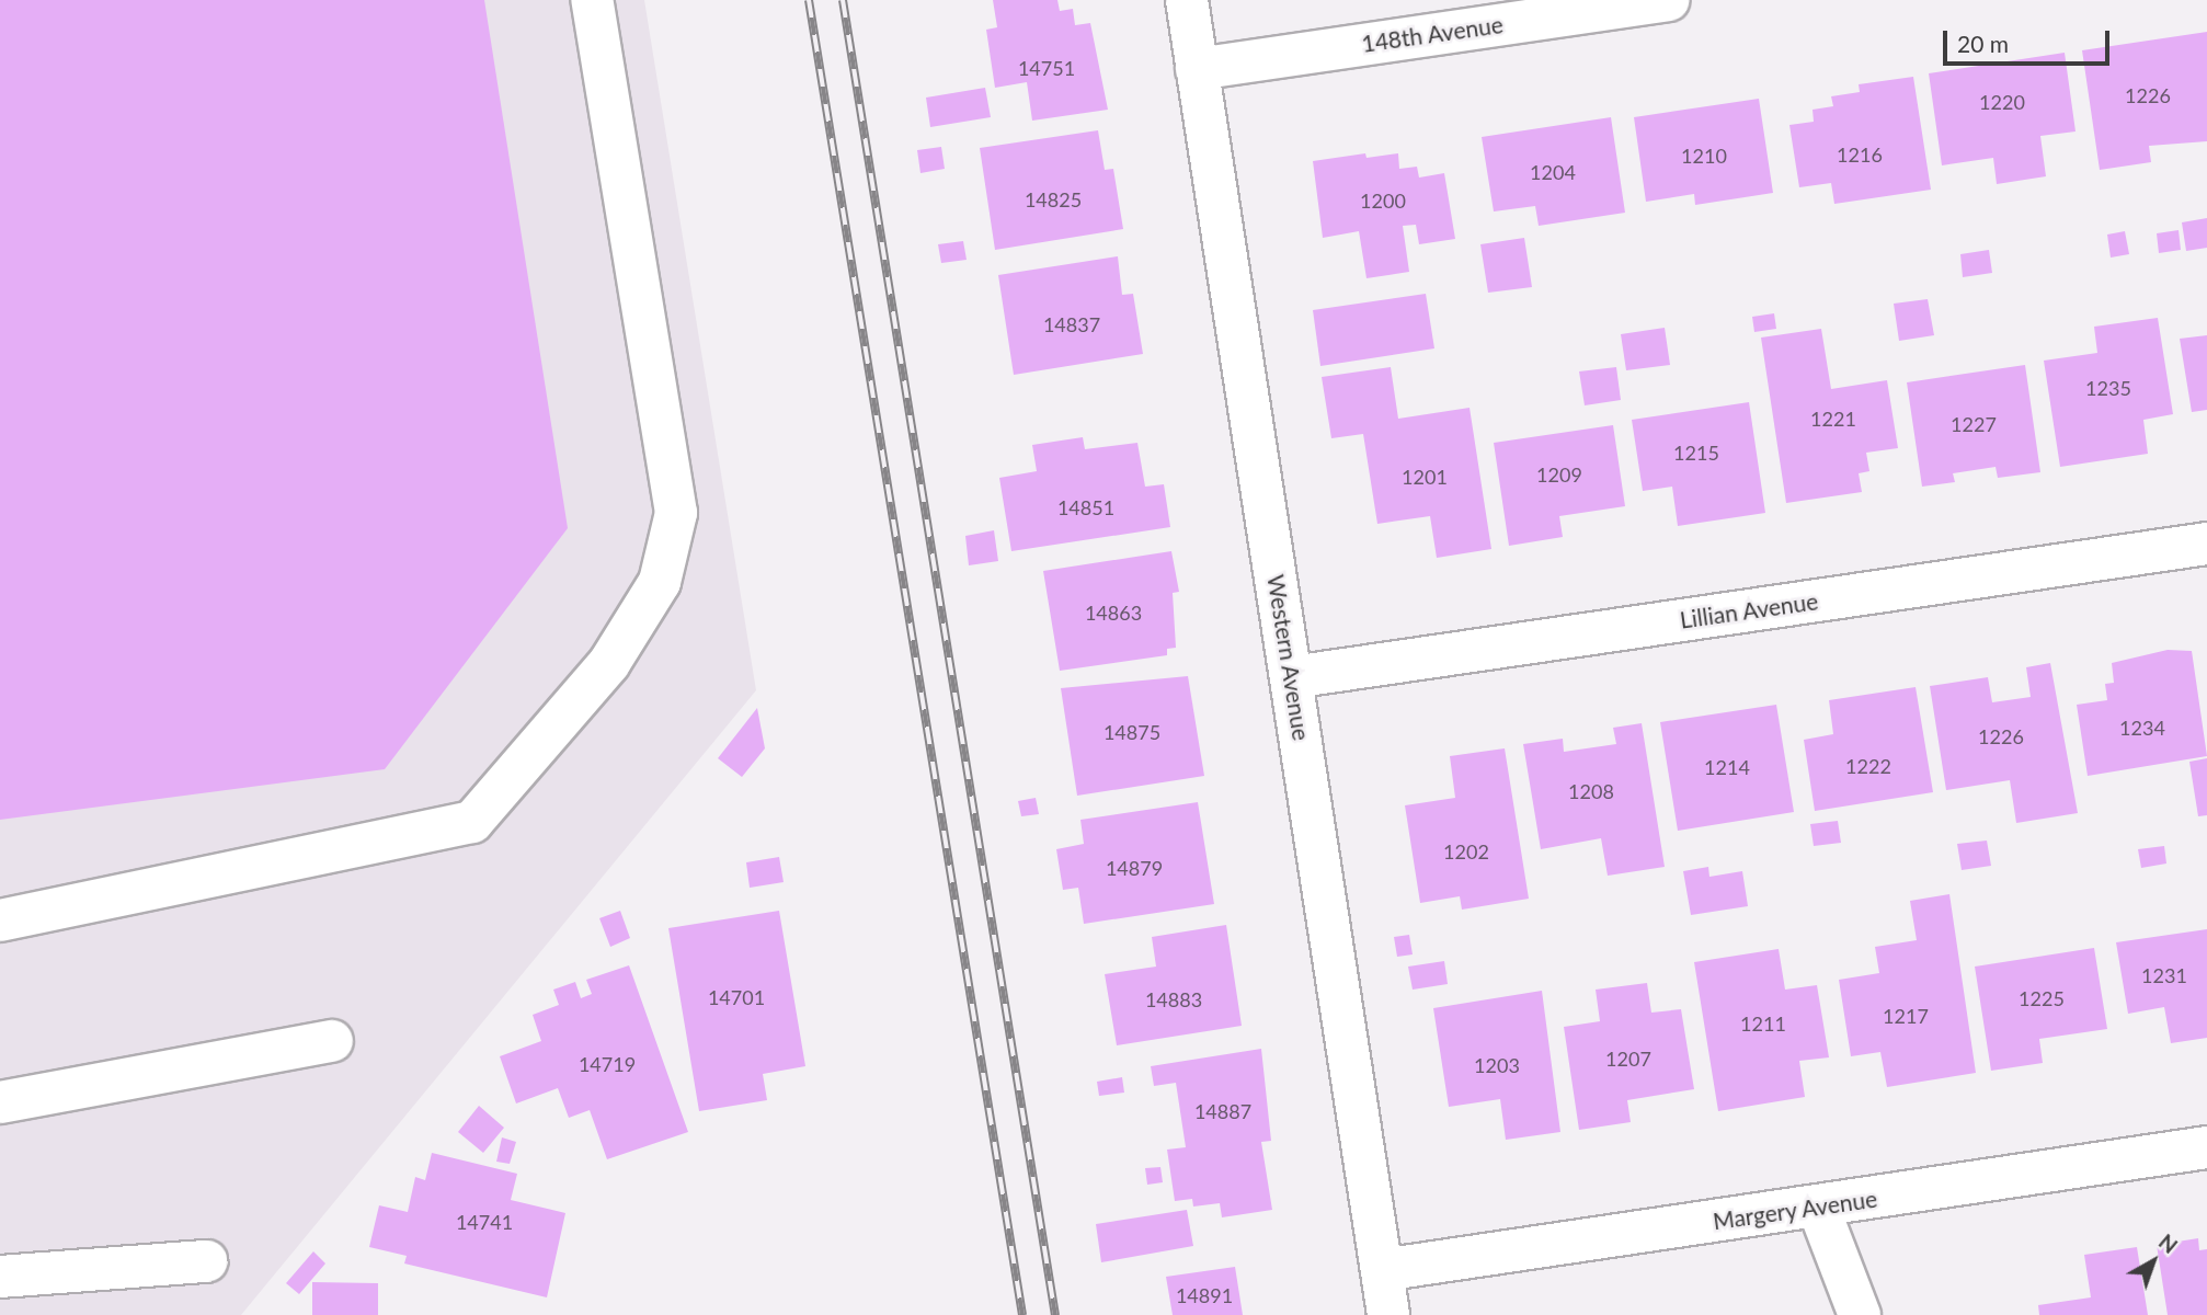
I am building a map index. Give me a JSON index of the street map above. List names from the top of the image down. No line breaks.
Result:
{"streets":{"street":["148th Avenue","Lillian Avenue","Western Avenue","Margery Avenue"]},"crossings":[["148th Avenue","Western Avenue"],["Lillian Avenue","Western Avenue"],["Western Avenue","Margery Avenue"]],"house_numbers":["14751","1226","1220","1216","1210","1204","14825","1200","14837","1235","1221","1227","1215","1209","1201","14851","14863","1234","14875","1226","1222","1214","1208","1202","14879","1231","14701","1225","14883","1217","1211","1207","14719","1203","14887","14741","14891"],"scale_bar":"20 m","north":"top right"}
